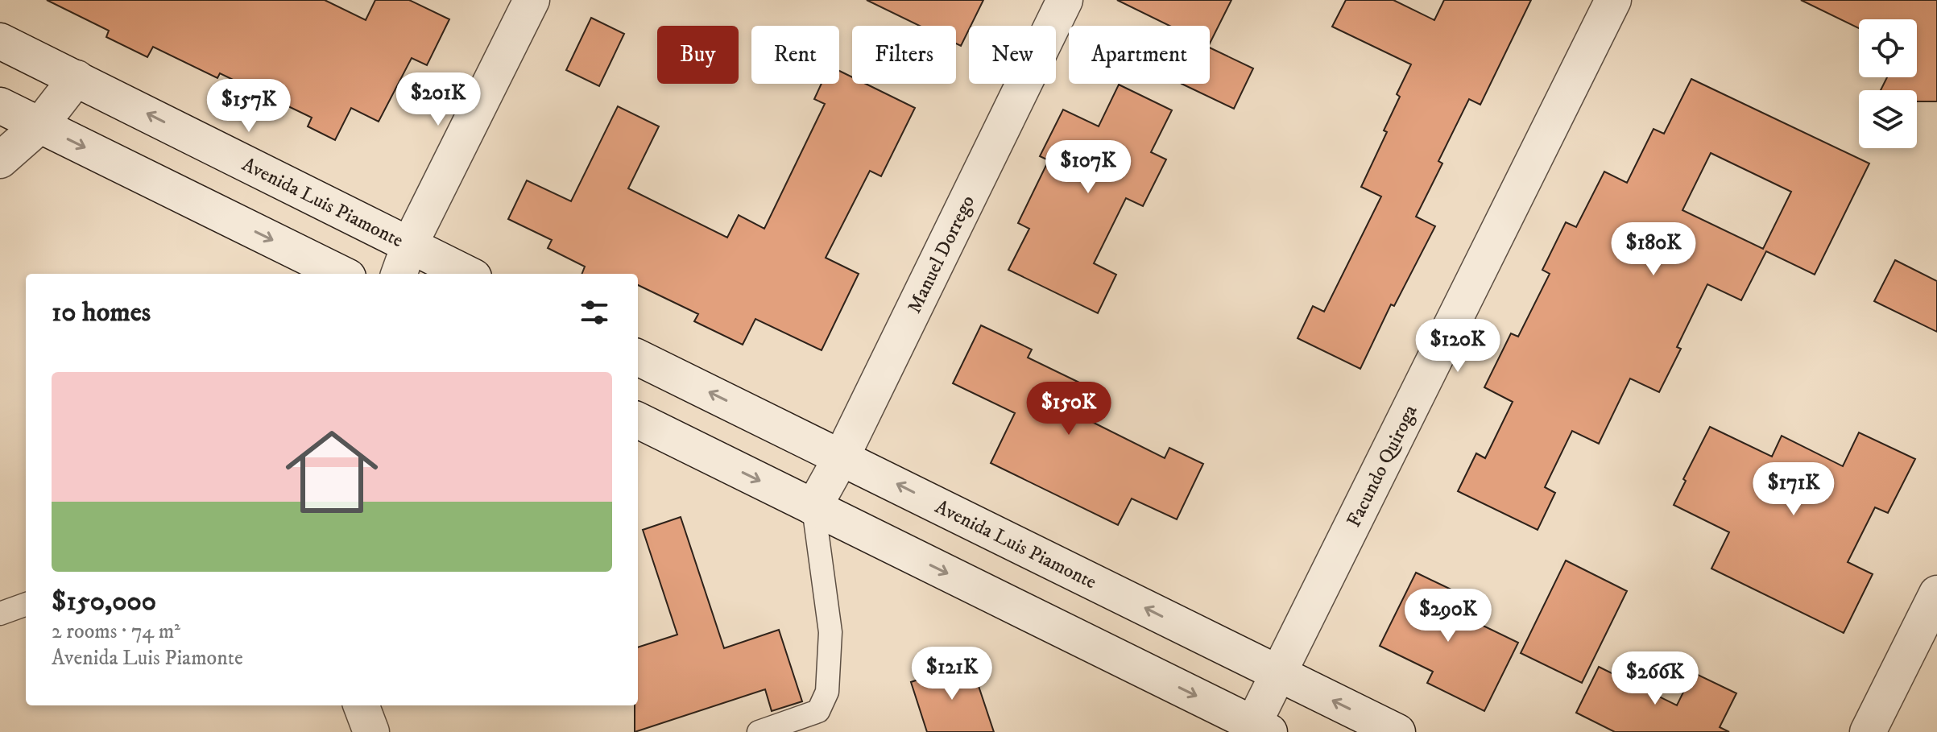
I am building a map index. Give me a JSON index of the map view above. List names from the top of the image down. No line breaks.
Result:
{"streets":{"street":["Avenida Luis Piamonte","Manuel Dorrego","Facundo Quiroga"]},"crossings":[["Avenida Luis Piamonte","Manuel Dorrego"],["Avenida Luis Piamonte","Facundo Quiroga"]],"page":{"chip":["Buy","Rent","Filters","New","Apartment"],"price":["$201K","$157K","$107K","$180K","$120K","$150K","$171K","$290K","$121K","$266K"],"heading":"10 homes","list":[{"name":"$150,000","note":"2 rooms · 74 m² · Avenida Luis Piamonte"}]}}
